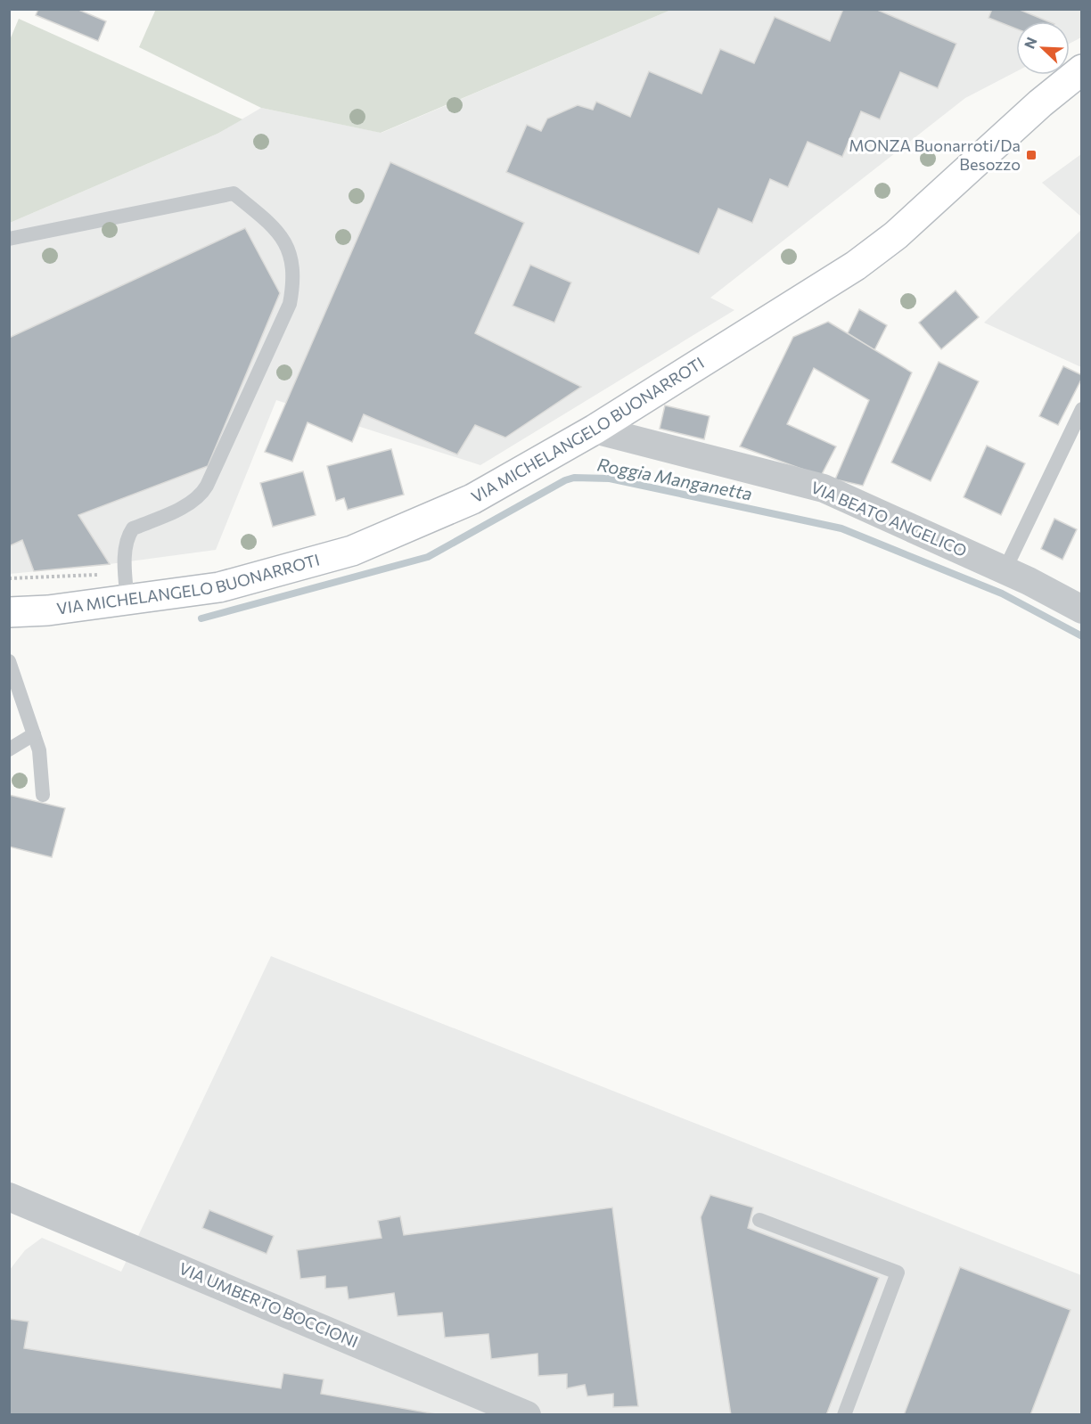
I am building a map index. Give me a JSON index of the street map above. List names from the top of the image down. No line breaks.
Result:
{"streets":{"street":["VIA MICHELANGELO BUONARROTI","VIA BEATO ANGELICO","VIA UMBERTO BOCCIONI"]},"crossings":[["VIA MICHELANGELO BUONARROTI","VIA BEATO ANGELICO"]],"water":["Roggia Manganetta"],"places":{"transit":["MONZA Buonarroti/Da Besozzo"]},"north":"top left"}
